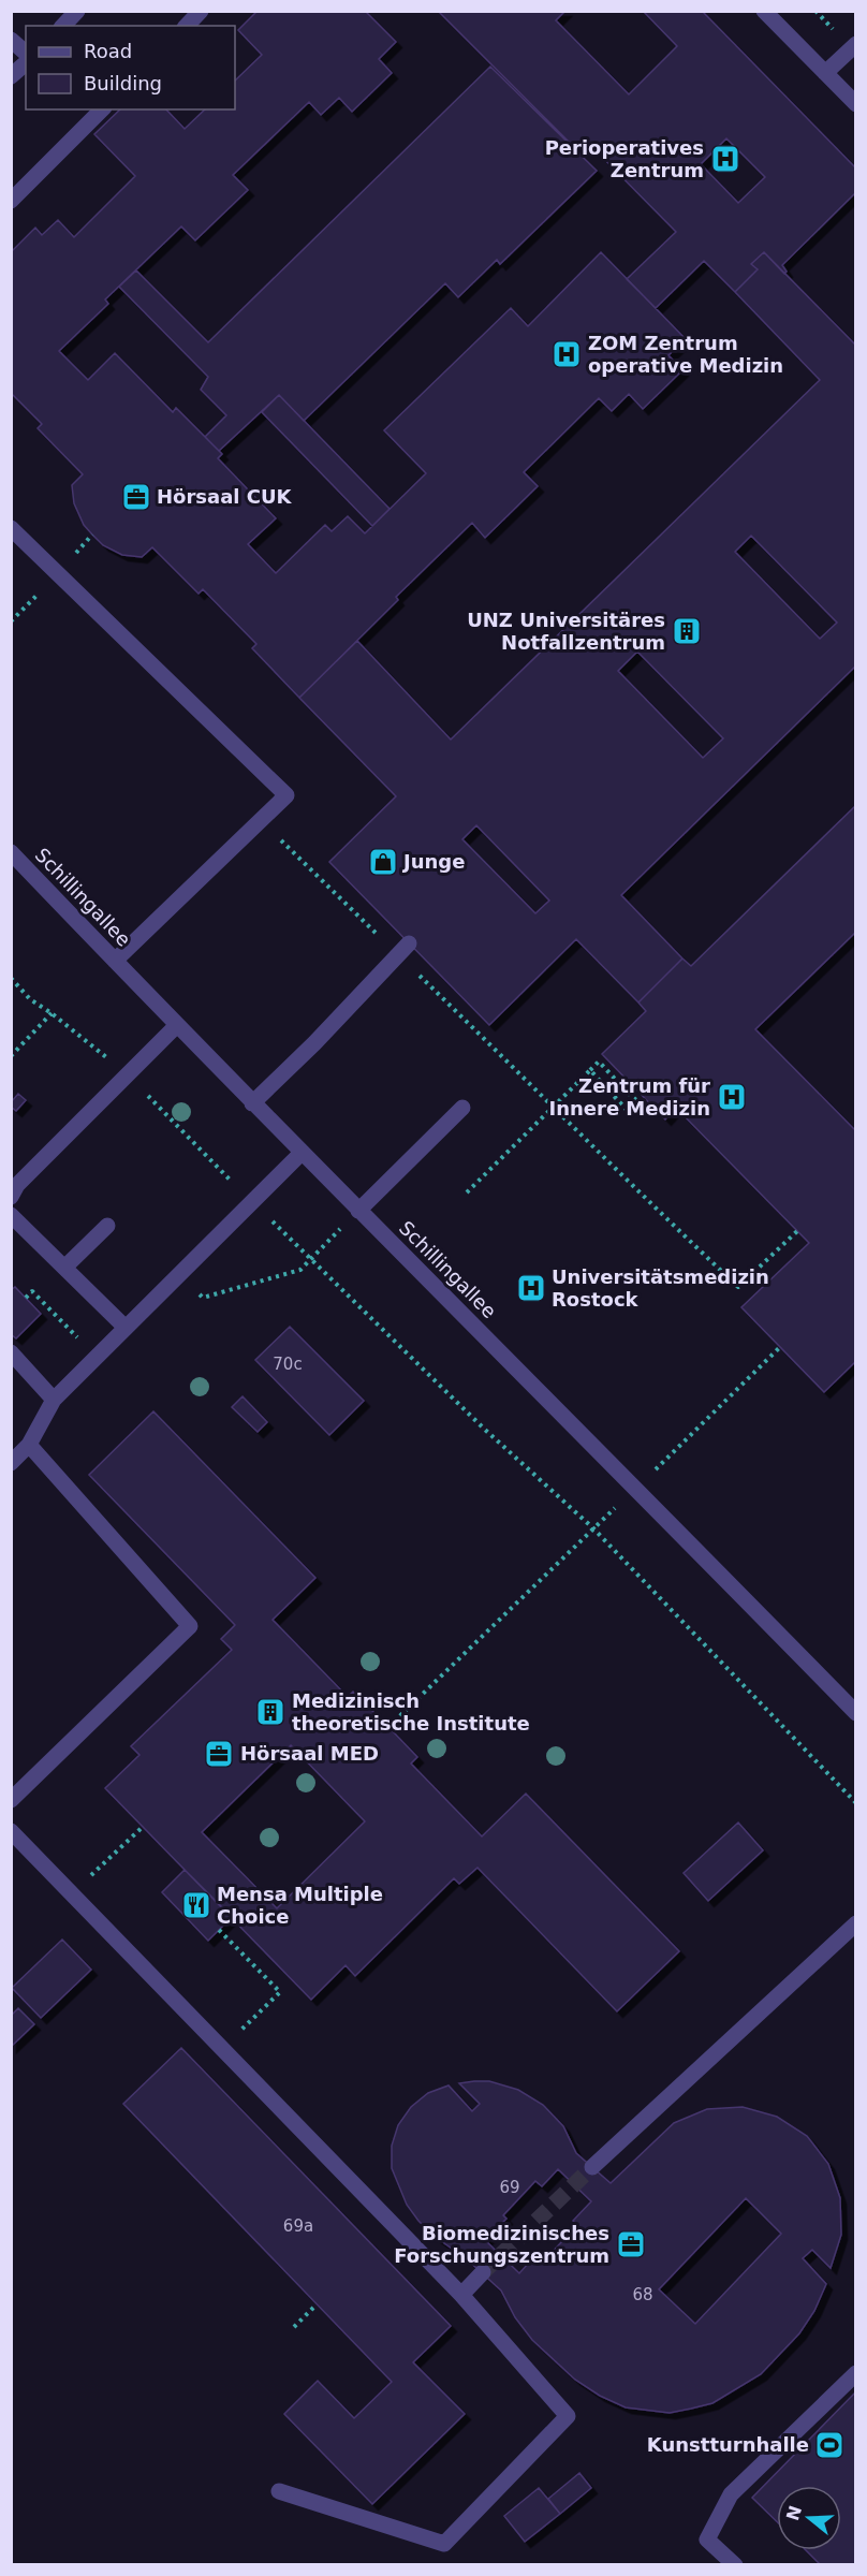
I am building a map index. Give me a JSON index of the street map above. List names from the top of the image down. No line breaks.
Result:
{"streets":{"street":["Schillingallee"]},"places":{"hospital":["Perioperatives Zentrum","ZOM Zentrum operative Medizin","Zentrum für Innere Medizin","Universitätsmedizin Rostock"],"office":["Hörsaal CUK","Hörsaal MED","Biomedizinisches Forschungszentrum"],"building":["UNZ Universitäres Notfallzentrum","Medizinisch theoretische Institute"],"shop":["Junge"],"restaurant":["Mensa Multiple Choice"],"sports":["Kunstturnhalle"]},"house_numbers":["70c","69","69a","68"],"legend":["Road","Building"],"north":"left"}
